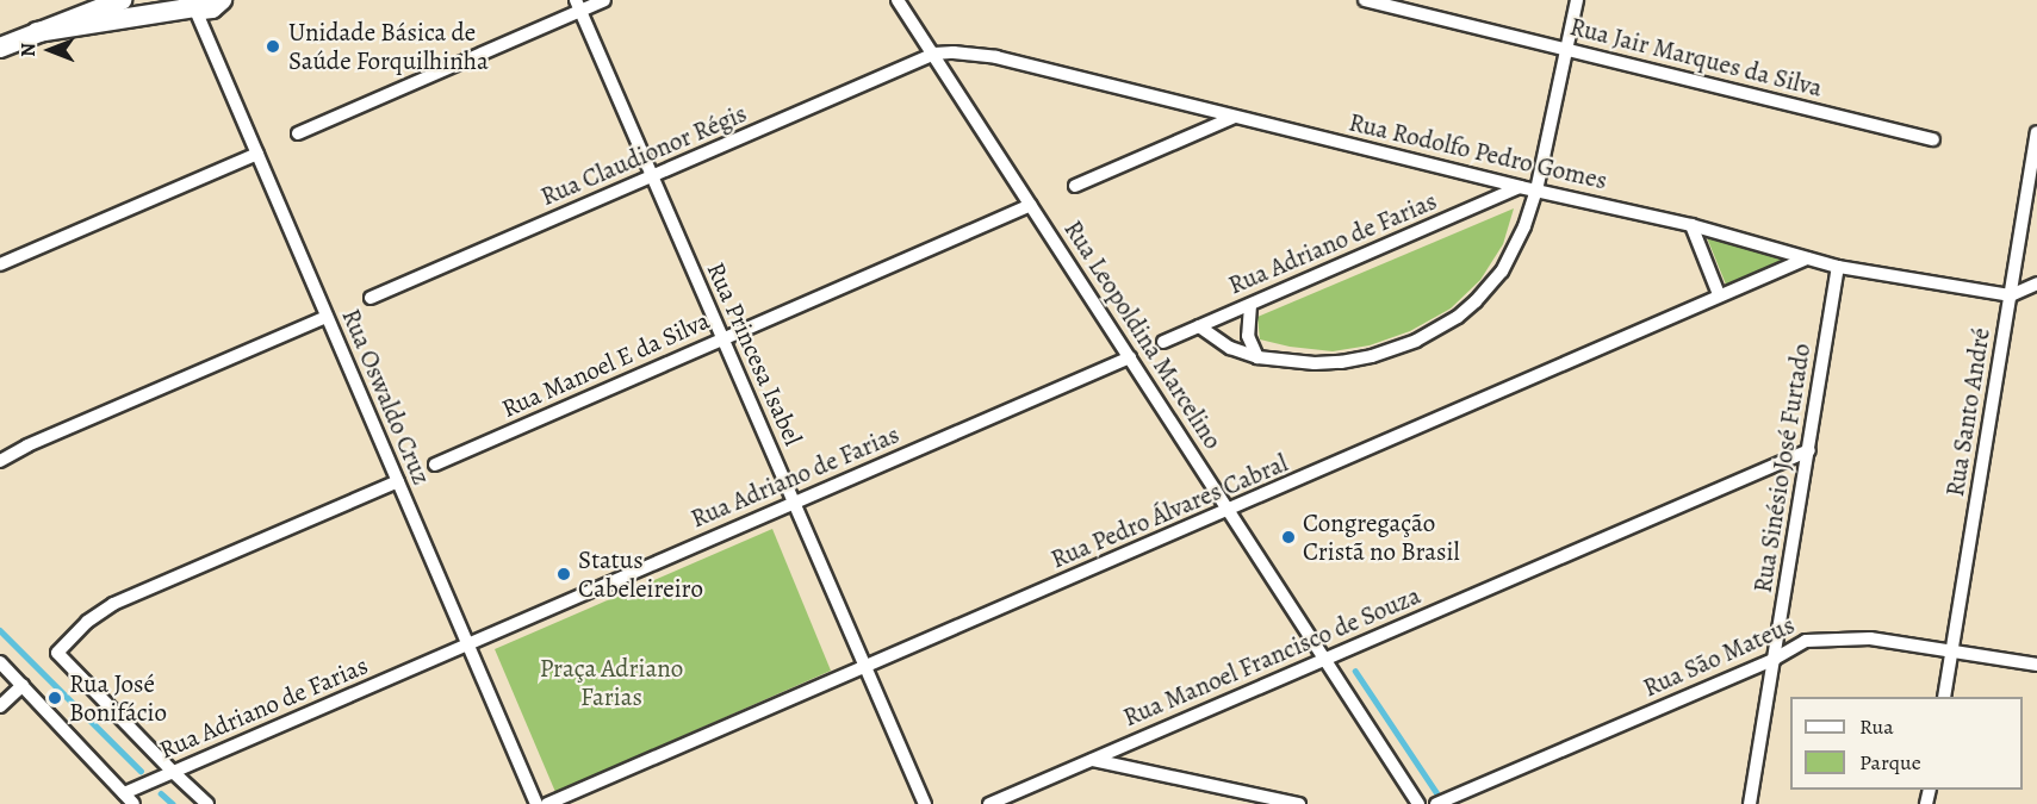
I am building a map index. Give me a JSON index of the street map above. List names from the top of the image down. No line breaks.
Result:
{"streets":{"street":["Rua Jair Marques da Silva","Rua Rodolfo Pedro Gomes","Rua Claudionor Régis","Rua Adriano de Farias","Rua Leopoldina Marcelino","Rua Princesa Isabel","Rua Manoel E da Silva","Rua Oswaldo Cruz","Rua Santo André","Rua Sinésio José Furtado","Rua Pedro Álvares Cabral","Rua Manoel Francisco de Souza","Rua São Mateus"]},"crossings":[["Rua Rodolfo Pedro Gomes","Rua Claudionor Régis"],["Rua Rodolfo Pedro Gomes","Rua Adriano de Farias"],["Rua Rodolfo Pedro Gomes","Rua Leopoldina Marcelino"],["Rua Rodolfo Pedro Gomes","Rua Santo André"],["Rua Rodolfo Pedro Gomes","Rua Sinésio José Furtado"],["Rua Rodolfo Pedro Gomes","Rua Pedro Álvares Cabral"],["Rua Claudionor Régis","Rua Leopoldina Marcelino"],["Rua Claudionor Régis","Rua Princesa Isabel"],["Rua Adriano de Farias","Rua Leopoldina Marcelino"],["Rua Adriano de Farias","Rua Princesa Isabel"],["Rua Adriano de Farias","Rua Oswaldo Cruz"],["Rua Leopoldina Marcelino","Rua Manoel E da Silva"],["Rua Leopoldina Marcelino","Rua Pedro Álvares Cabral"],["Rua Leopoldina Marcelino","Rua Manoel Francisco de Souza"],["Rua Princesa Isabel","Rua Manoel E da Silva"],["Rua Princesa Isabel","Rua Pedro Álvares Cabral"],["Rua Santo André","Rua São Mateus"],["Rua Sinésio José Furtado","Rua Manoel Francisco de Souza"],["Rua Sinésio José Furtado","Rua São Mateus"]],"parks":["Praça Adriano Farias"],"places":["Unidade Básica de Saúde Forquilhinha","Congregação Cristã no Brasil","Status Cabeleireiro","Rua José Bonifácio"],"legend":["Rua","Parque"],"north":"left"}
